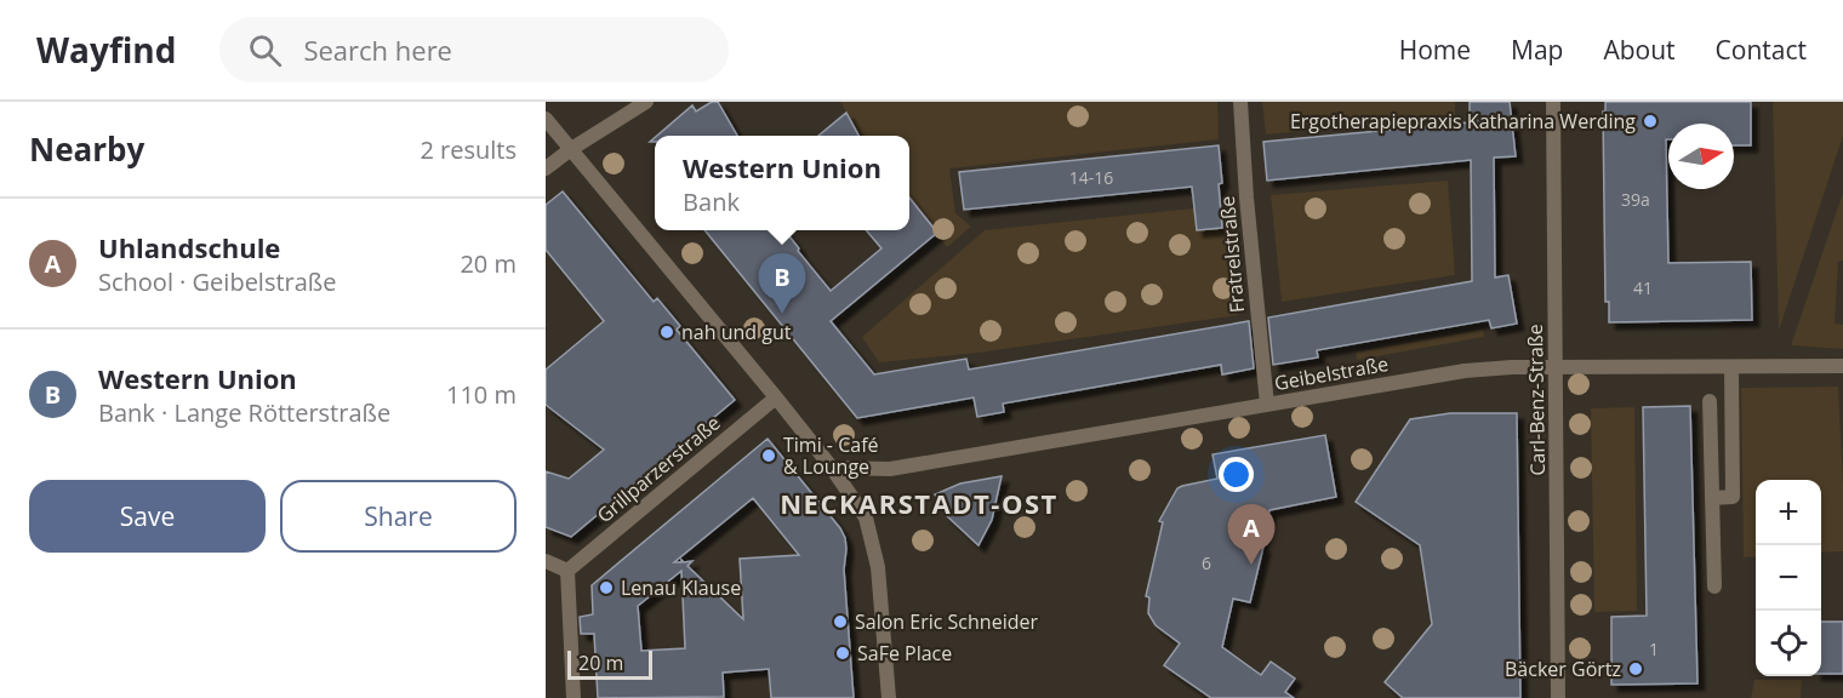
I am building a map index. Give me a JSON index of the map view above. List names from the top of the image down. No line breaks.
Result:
{"streets":{"street":["Fratrelstraße","Geibelstraße","Carl-Benz-Straße","Grillparzerstraße"]},"crossings":[["Fratrelstraße","Geibelstraße"],["Geibelstraße","Carl-Benz-Straße"]],"districts":["NECKARSTADT-OST"],"places":["Ergotherapiepraxis Katharina Werding","nah und gut","Timi - Café & Lounge","Lenau Klause","Salon Eric Schneider","SaFe Place","Bäcker Görtz"],"house_numbers":["14-16","39a","41","6","1"],"scale_bar":"20 m","north":"right","page":{"header":"Wayfind","search":"Search here","nav":["Home","Map","About","Contact"],"heading":["Nearby","2 results"],"popup":["Western Union","Bank"],"list":[{"mark":"A","name":"Uhlandschule","note":"School · Geibelstraße","value":"20 m"},{"mark":"B","name":"Western Union","note":"Bank · Lange Rötterstraße","value":"110 m"}],"pins":["B","A"],"buttons":["Save","Share"],"map_buttons":["+","−"],"scale":"20 m"}}
